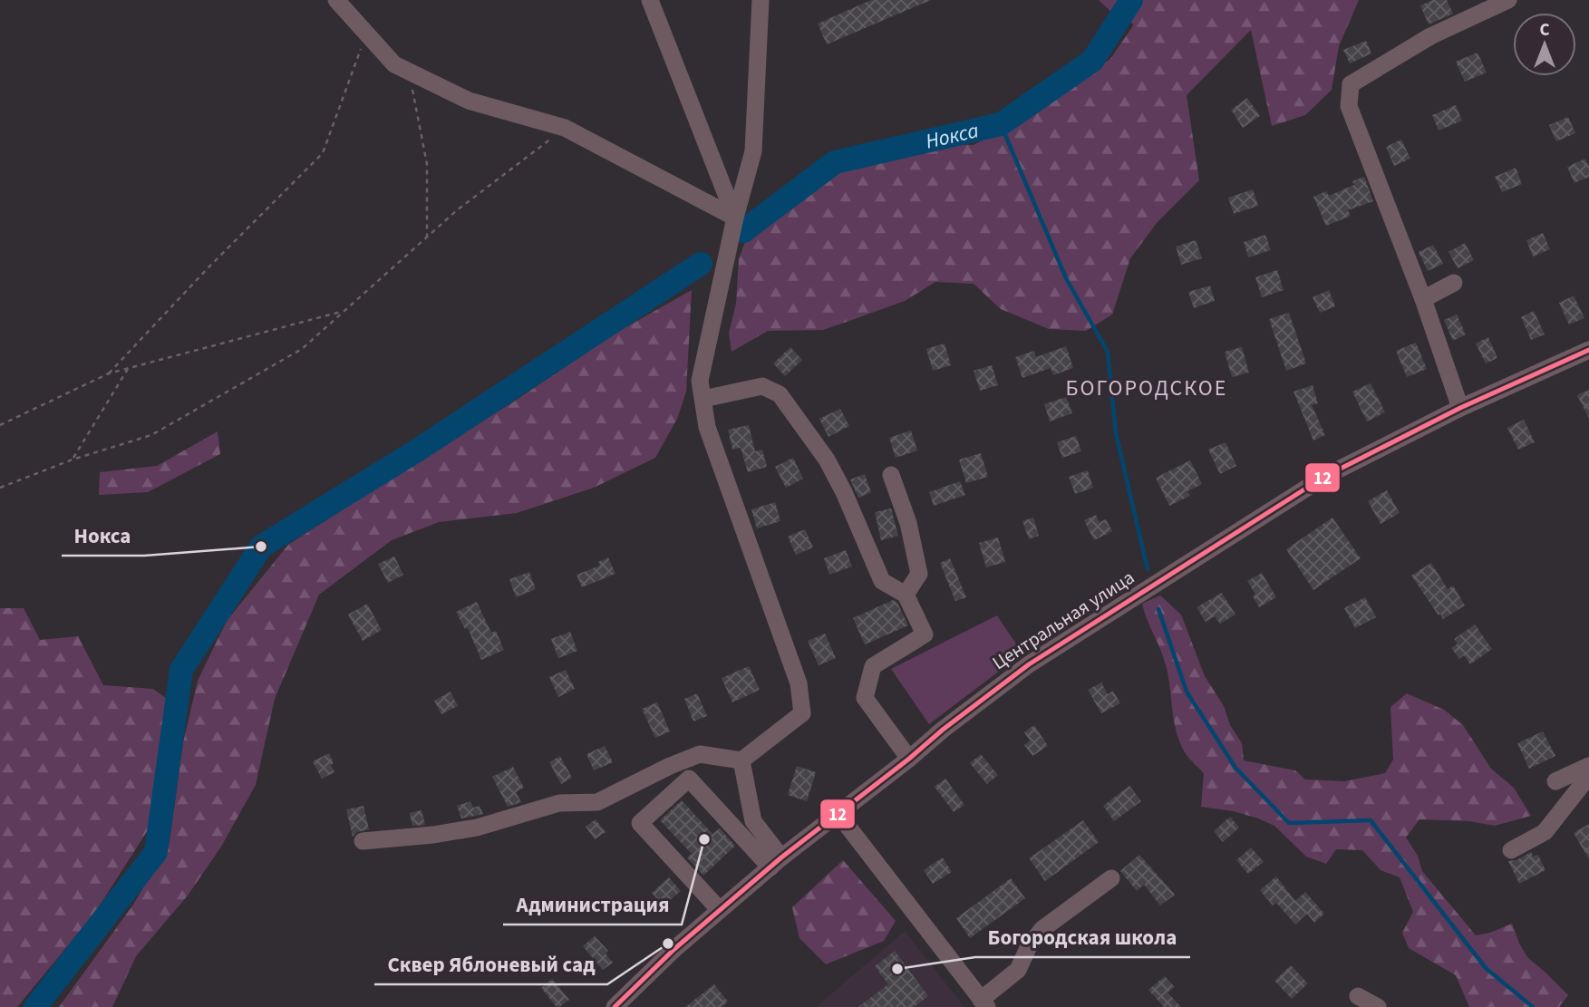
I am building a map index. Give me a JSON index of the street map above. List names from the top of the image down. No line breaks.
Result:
{"streets":{"street":["Центральная улица"]},"districts":["БОГОРОДСКОЕ"],"water":["Нокса"],"places":["Нокса","Администрация","Сквер Яблоневый сад","Богородская школа"],"lines":["transit line 12"],"north":"top"}
